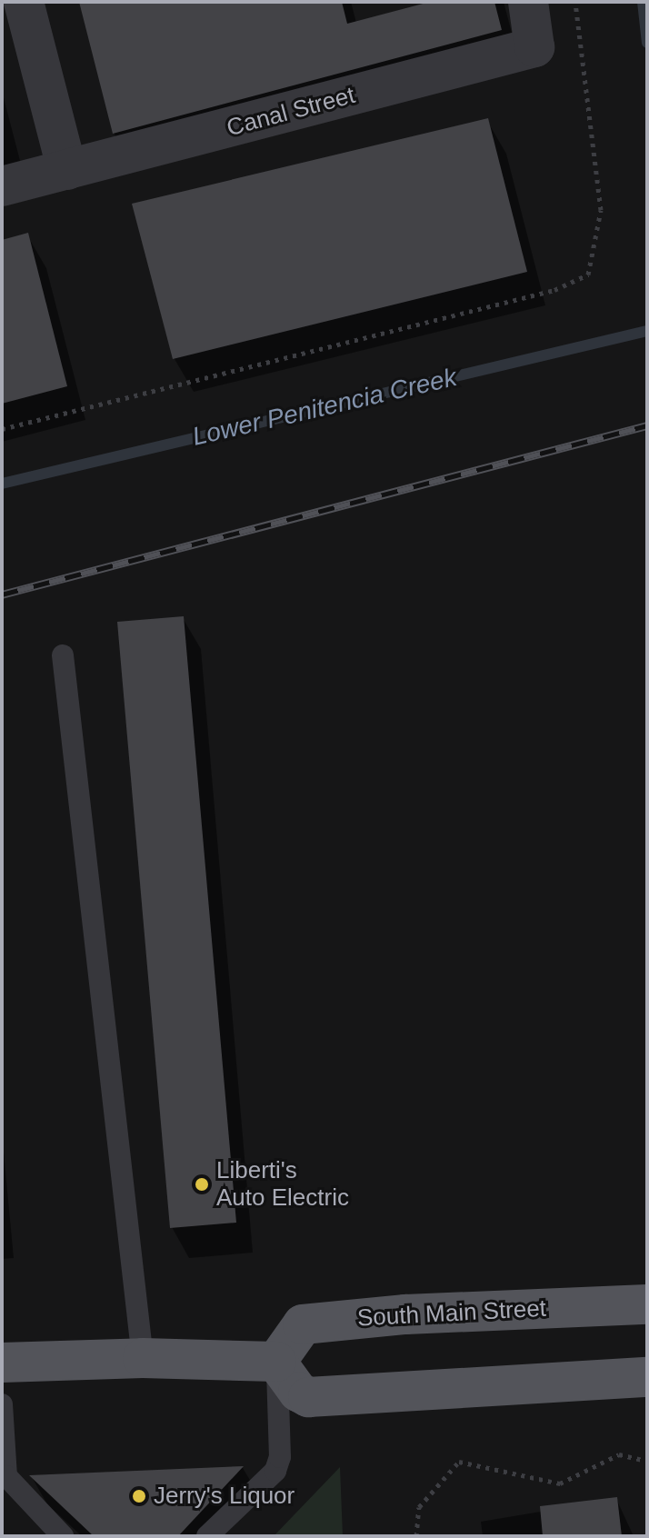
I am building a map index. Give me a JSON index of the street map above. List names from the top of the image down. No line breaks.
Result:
{"streets":{"main road":["South Main Street"],"street":["Canal Street"]},"water":["Lower Penitencia Creek"],"places":["Liberti's Auto Electric","Jerry's Liquor"]}
